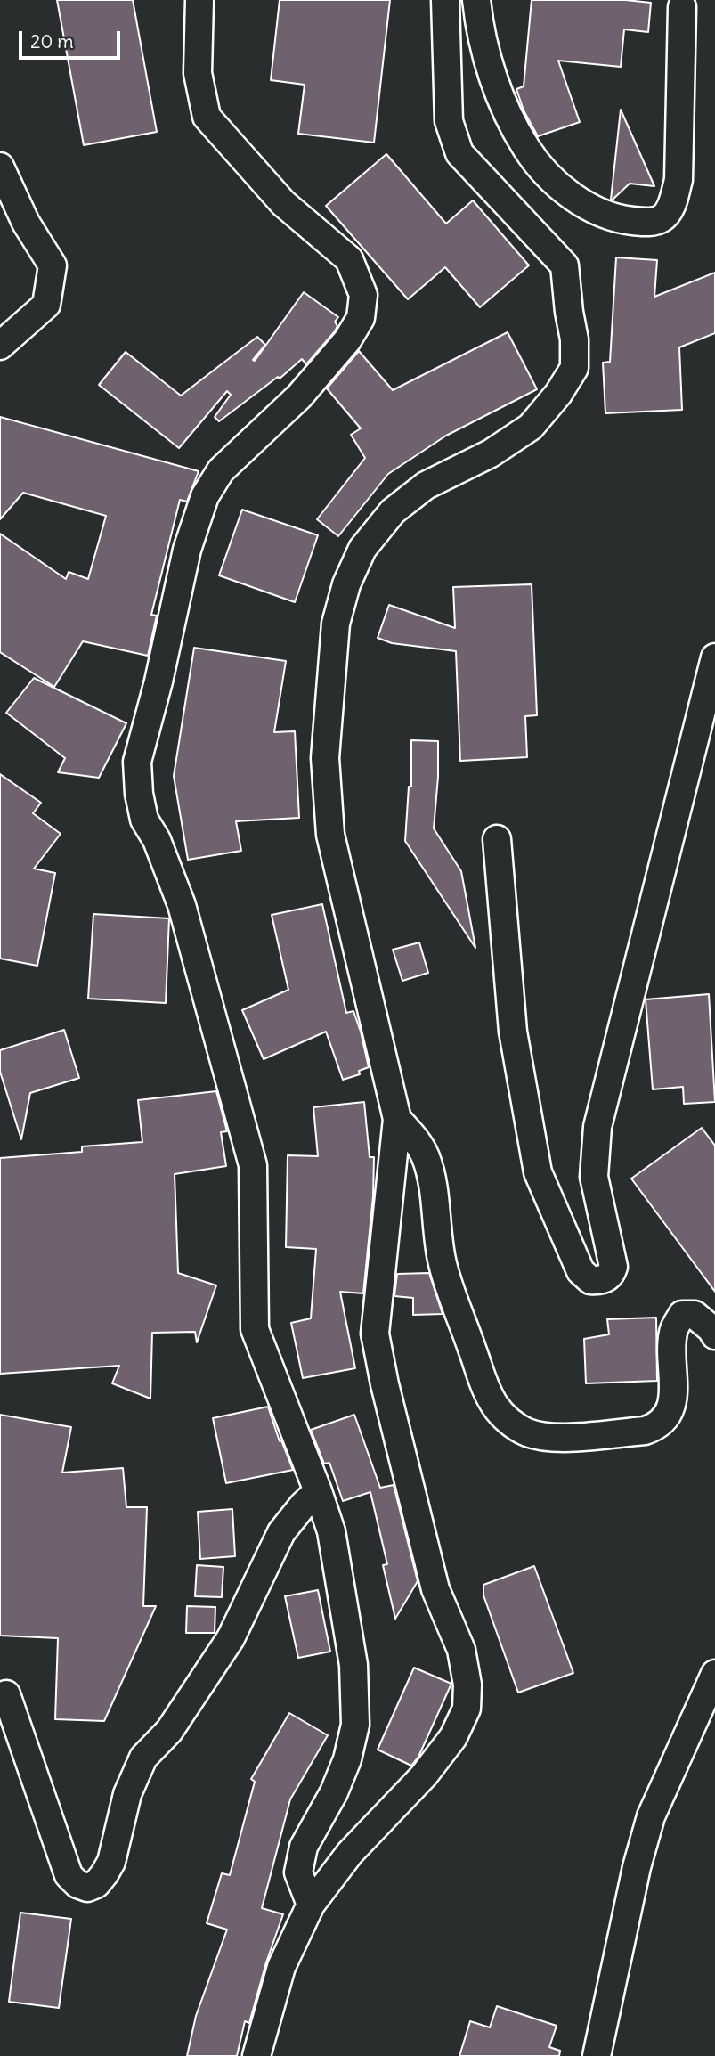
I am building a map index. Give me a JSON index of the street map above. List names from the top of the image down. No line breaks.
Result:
{"scale_bar":"20 m"}
